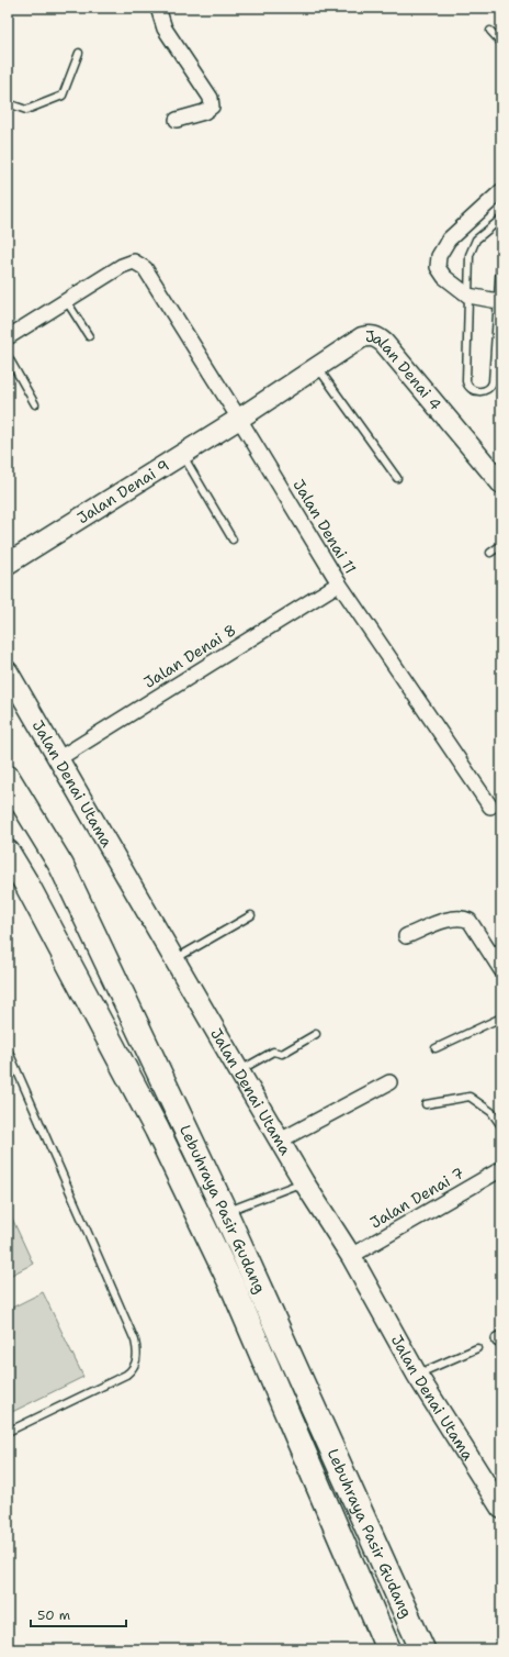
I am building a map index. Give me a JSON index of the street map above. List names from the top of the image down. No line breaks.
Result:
{"streets":{"highway":["Lebuhraya Pasir Gudang"],"street":["Jalan Denai 4","Jalan Denai 9","Jalan Denai 11","Jalan Denai 8","Jalan Denai Utama","Jalan Denai 7"]},"crossings":[["Jalan Denai 4","Jalan Denai 9"],["Jalan Denai 4","Jalan Denai 11"],["Jalan Denai 9","Jalan Denai 11"],["Jalan Denai 11","Jalan Denai 8"],["Jalan Denai 8","Jalan Denai Utama"],["Jalan Denai Utama","Jalan Denai 7"]],"scale_bar":"50 m"}
